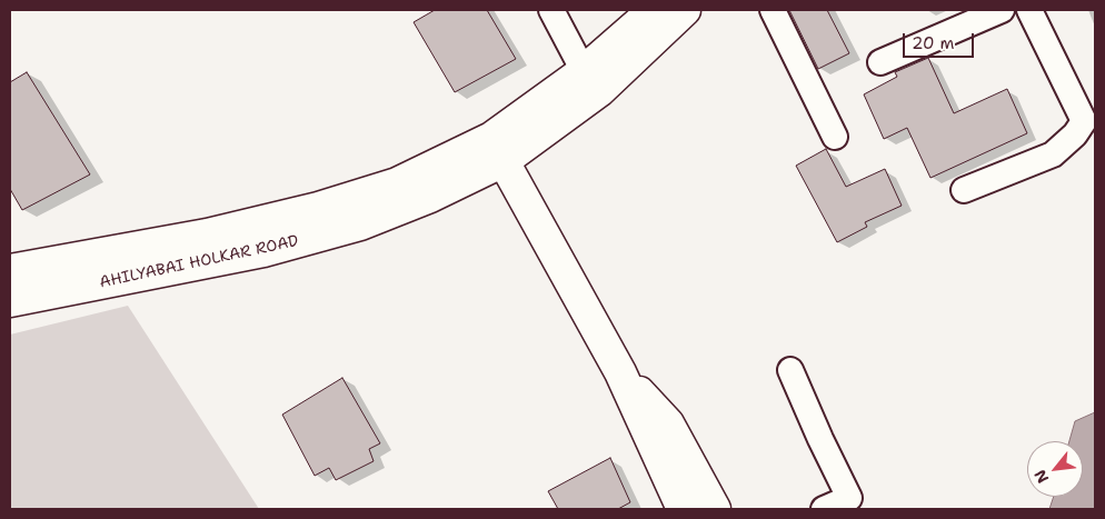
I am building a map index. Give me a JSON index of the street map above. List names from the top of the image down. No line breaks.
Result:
{"streets":{"main road":["AHILYABAI HOLKAR ROAD"]},"scale_bar":"20 m","north":"bottom left"}
